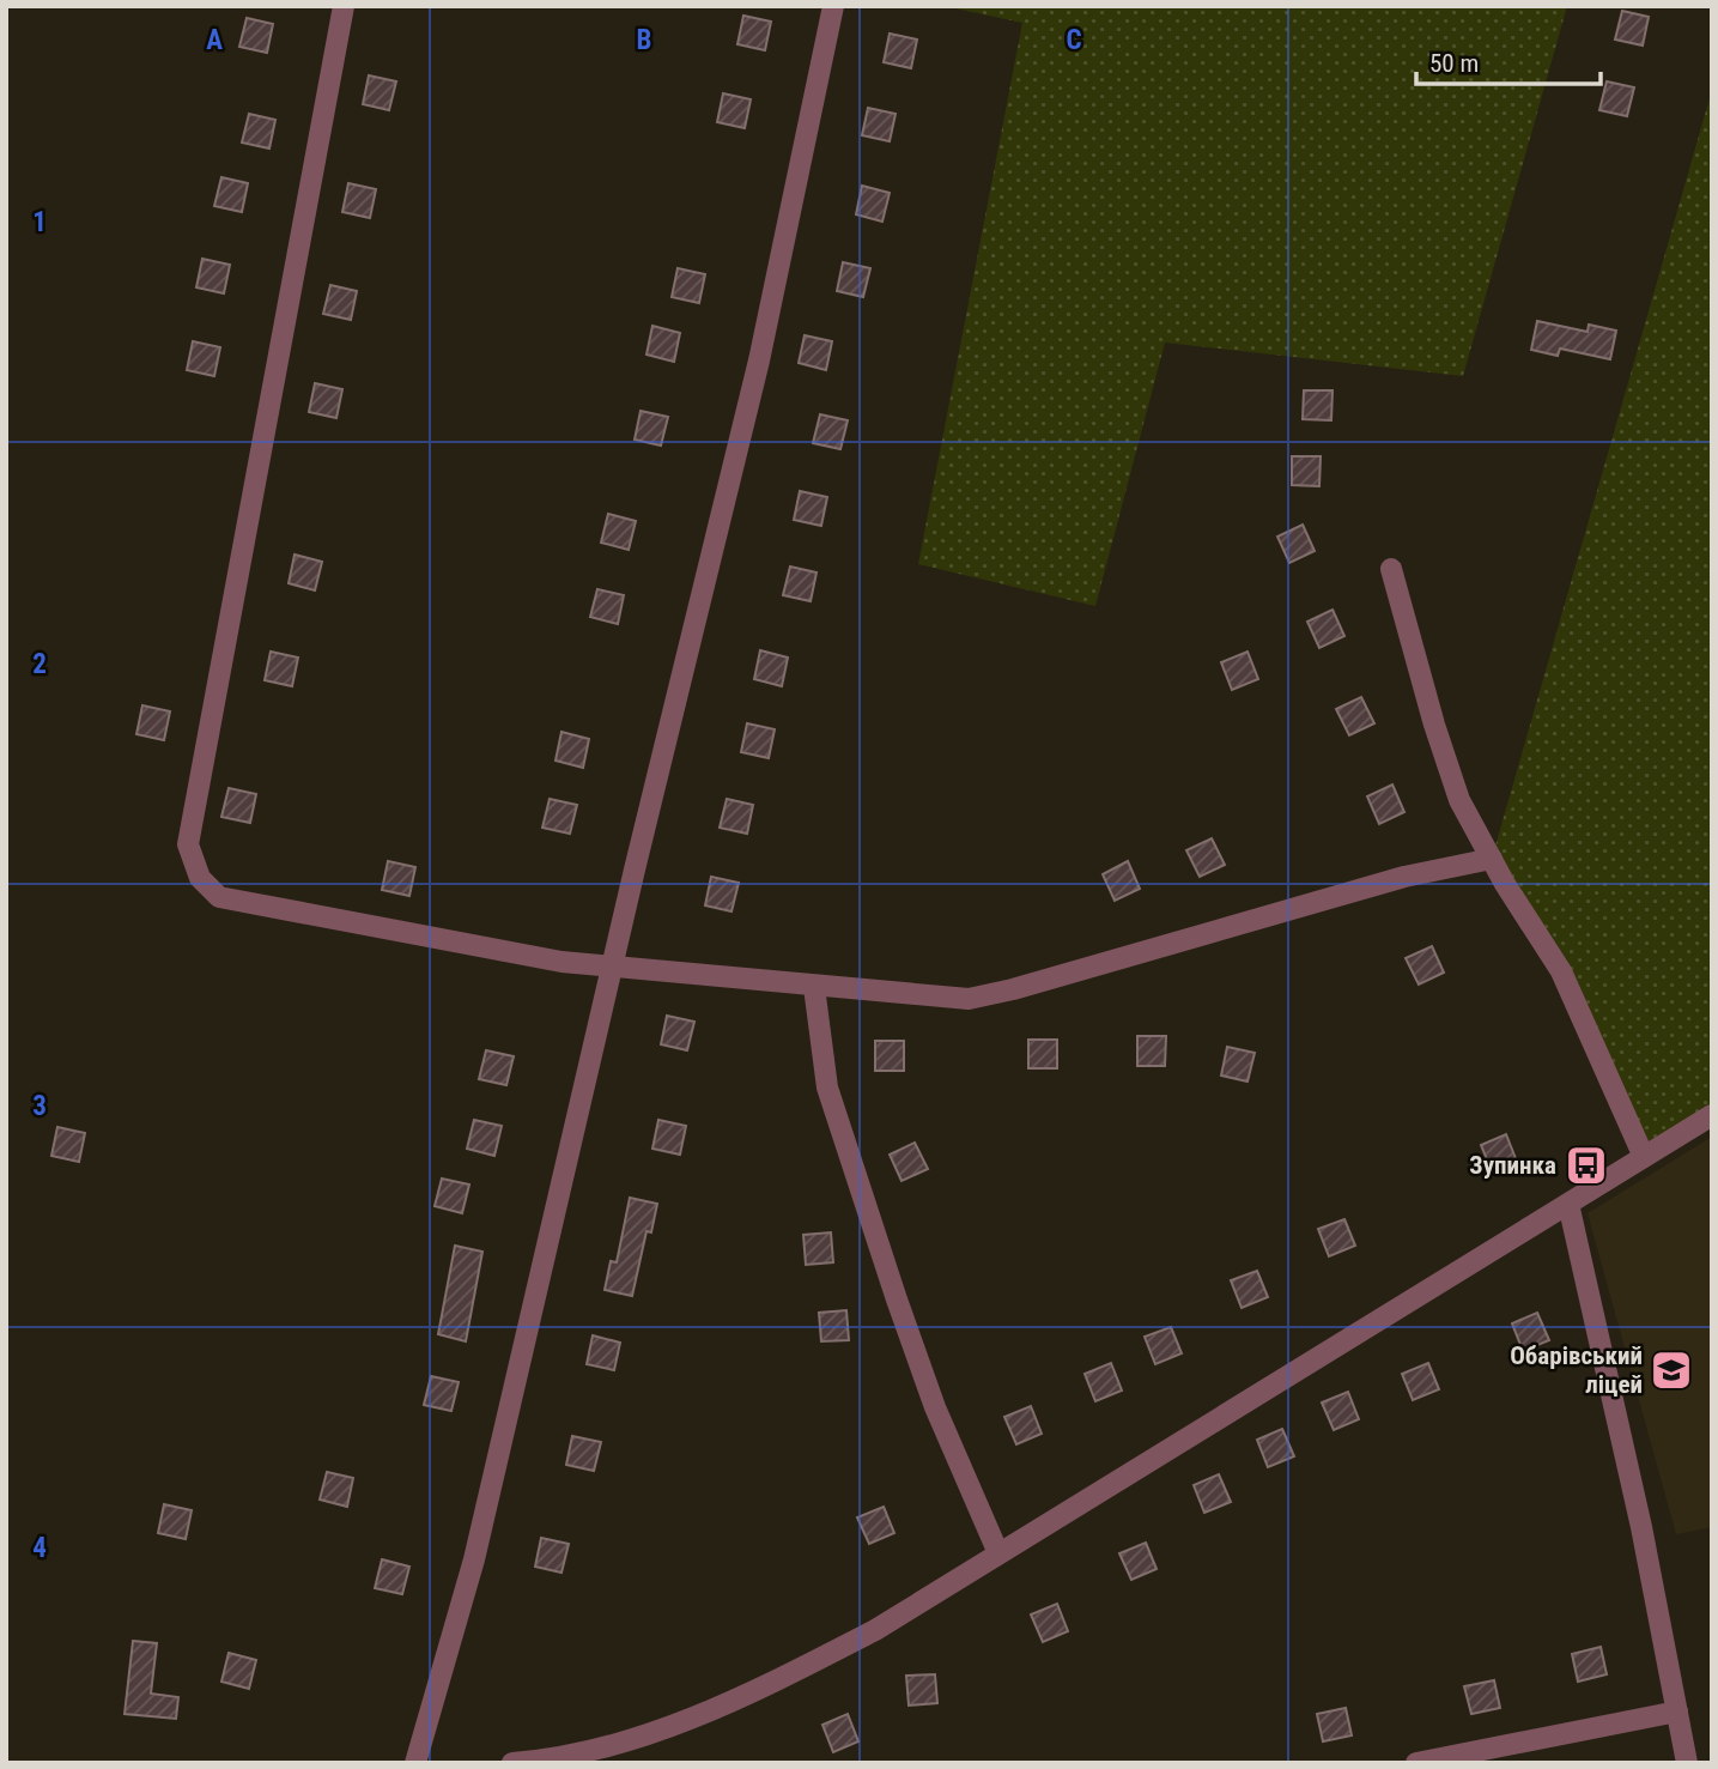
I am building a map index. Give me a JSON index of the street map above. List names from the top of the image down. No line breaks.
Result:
{"places":{"bus stop":["Зупинка"],"school or university":["Обарівський ліцей"]},"scale_bar":"50 m","grid":{"columns":["A","B","C"],"rows":["1","2","3","4"]}}
